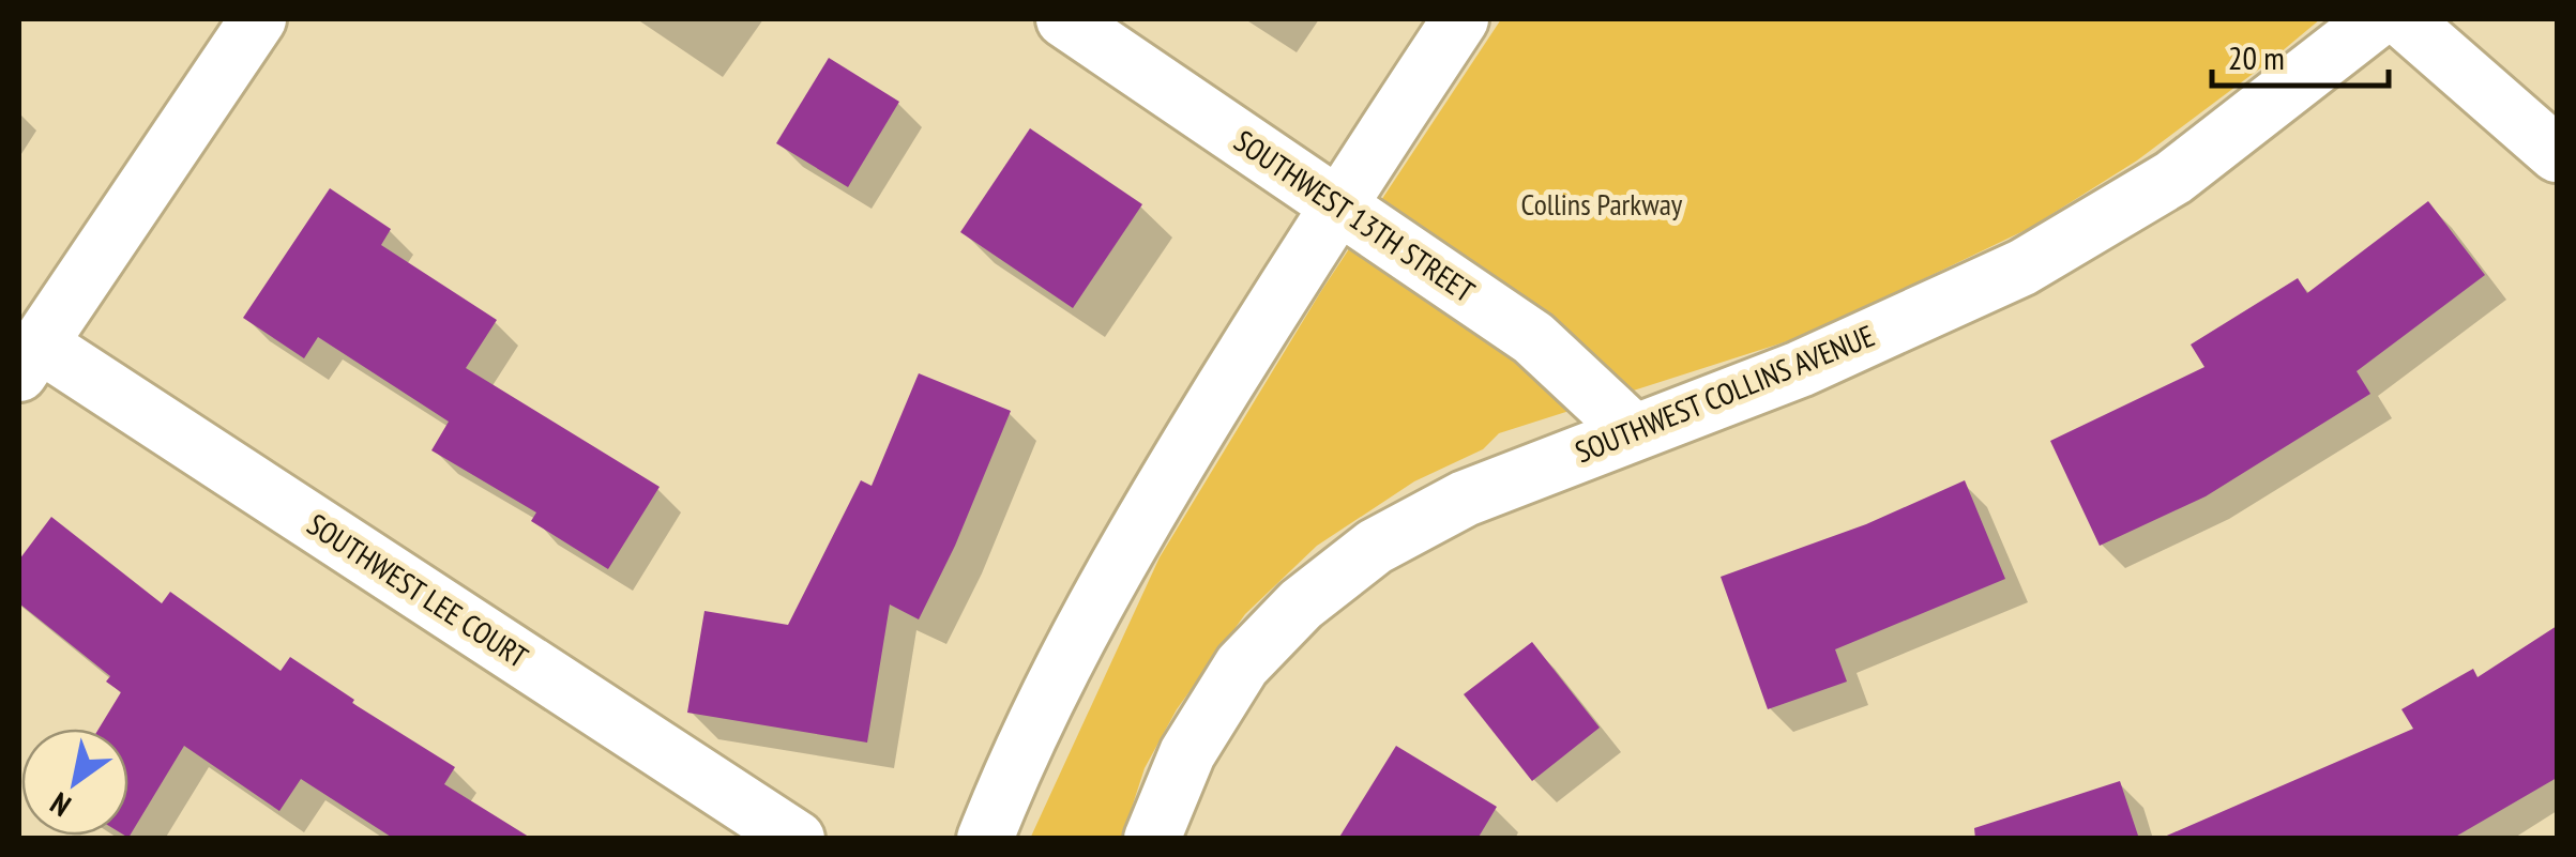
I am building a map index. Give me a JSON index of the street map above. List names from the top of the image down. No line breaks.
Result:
{"streets":{"street":["SOUTHWEST 13TH STREET","SOUTHWEST COLLINS AVENUE","SOUTHWEST LEE COURT"]},"crossings":[["SOUTHWEST 13TH STREET","SOUTHWEST COLLINS AVENUE"]],"parks":["Collins Parkway"],"scale_bar":"20 m","north":"bottom left"}
